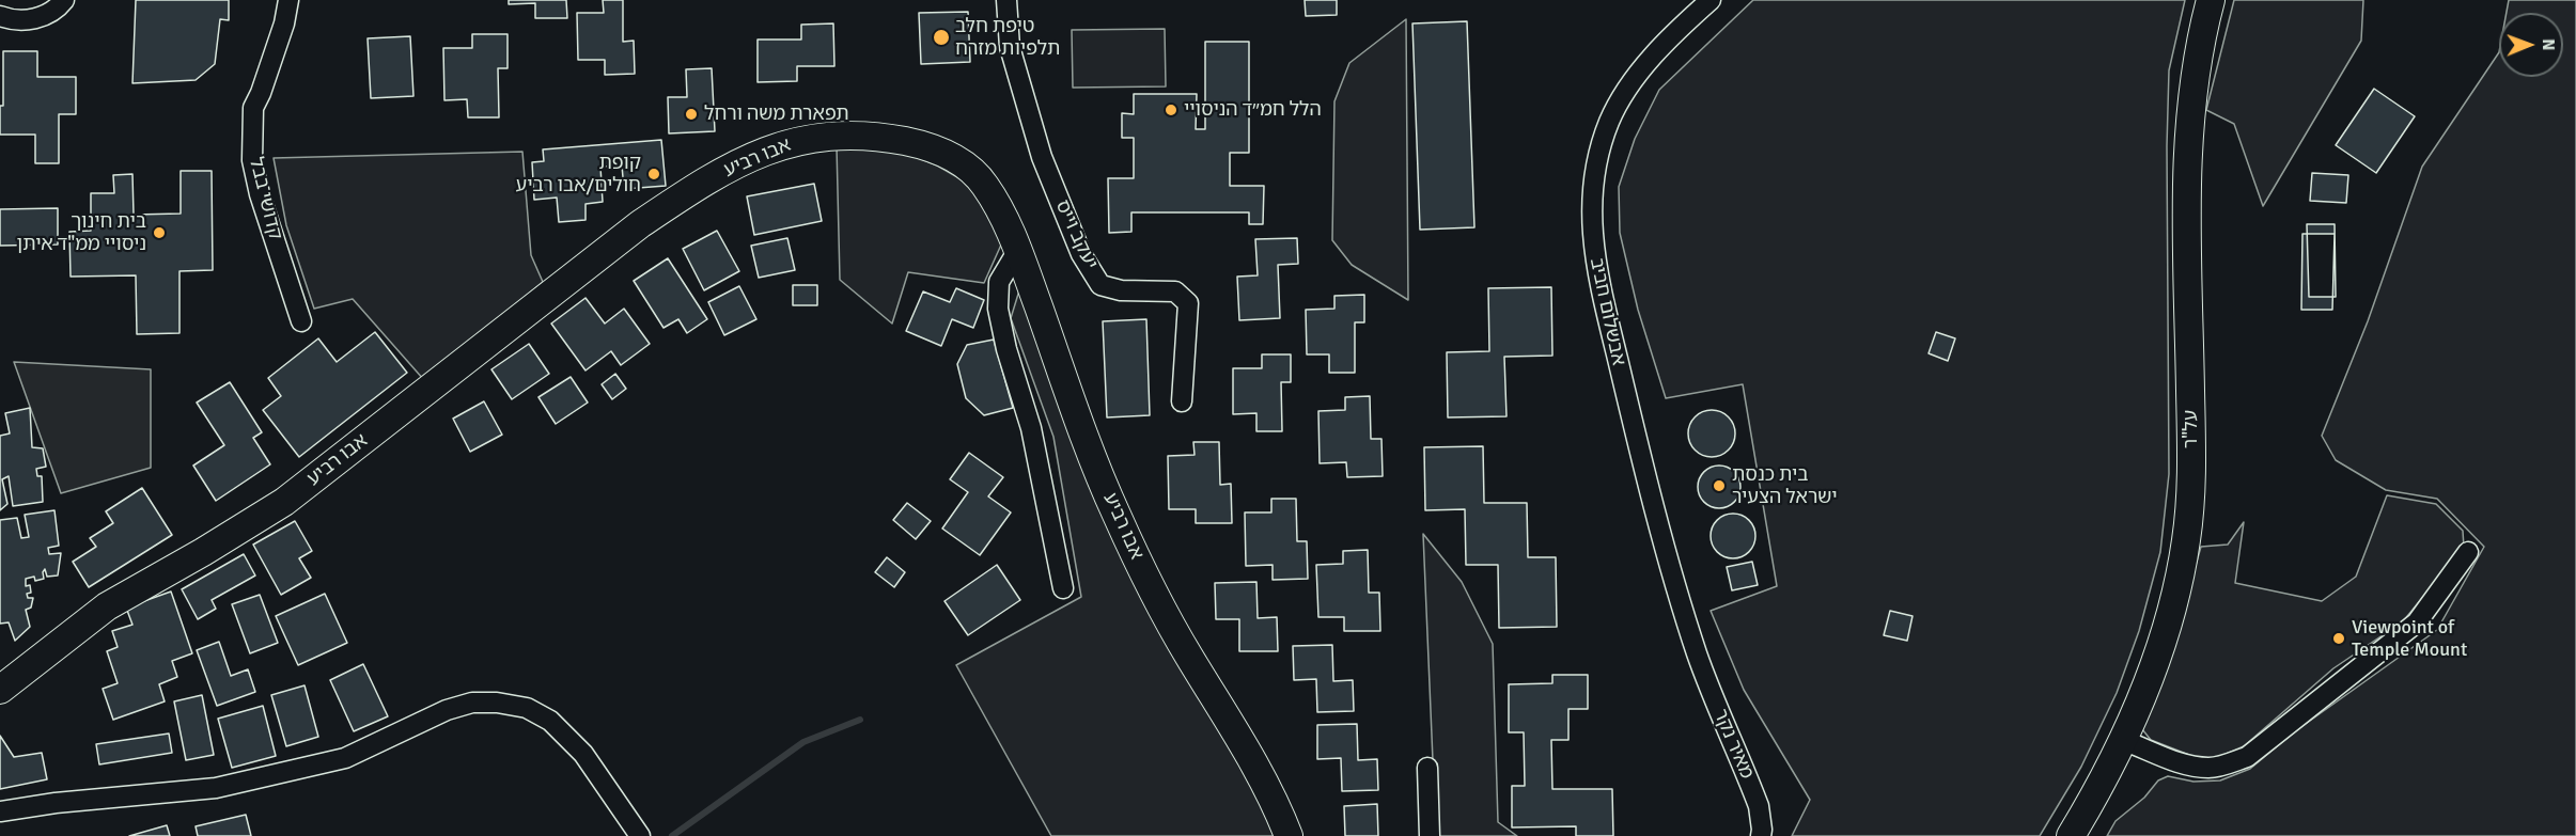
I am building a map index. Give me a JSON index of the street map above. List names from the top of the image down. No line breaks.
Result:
{"streets":{"street":["אבו רביע","קדושי בבל","יעקב וייס","אבשלום חביב","על\"ר","מאיר נקר"]},"crossings":[["אבשלום חביב","מאיר נקר"]],"places":["טיפת חלב תלפיות מזרח","הלל חמ״ד הניסויי","תפארת משה ורחל","קופת חולים/אבו רביע","בית חינוך ניסויי ממ\"ד איתן","בית כנסת ישראל הצעיר","Viewpoint of Temple Mount"],"north":"right"}
